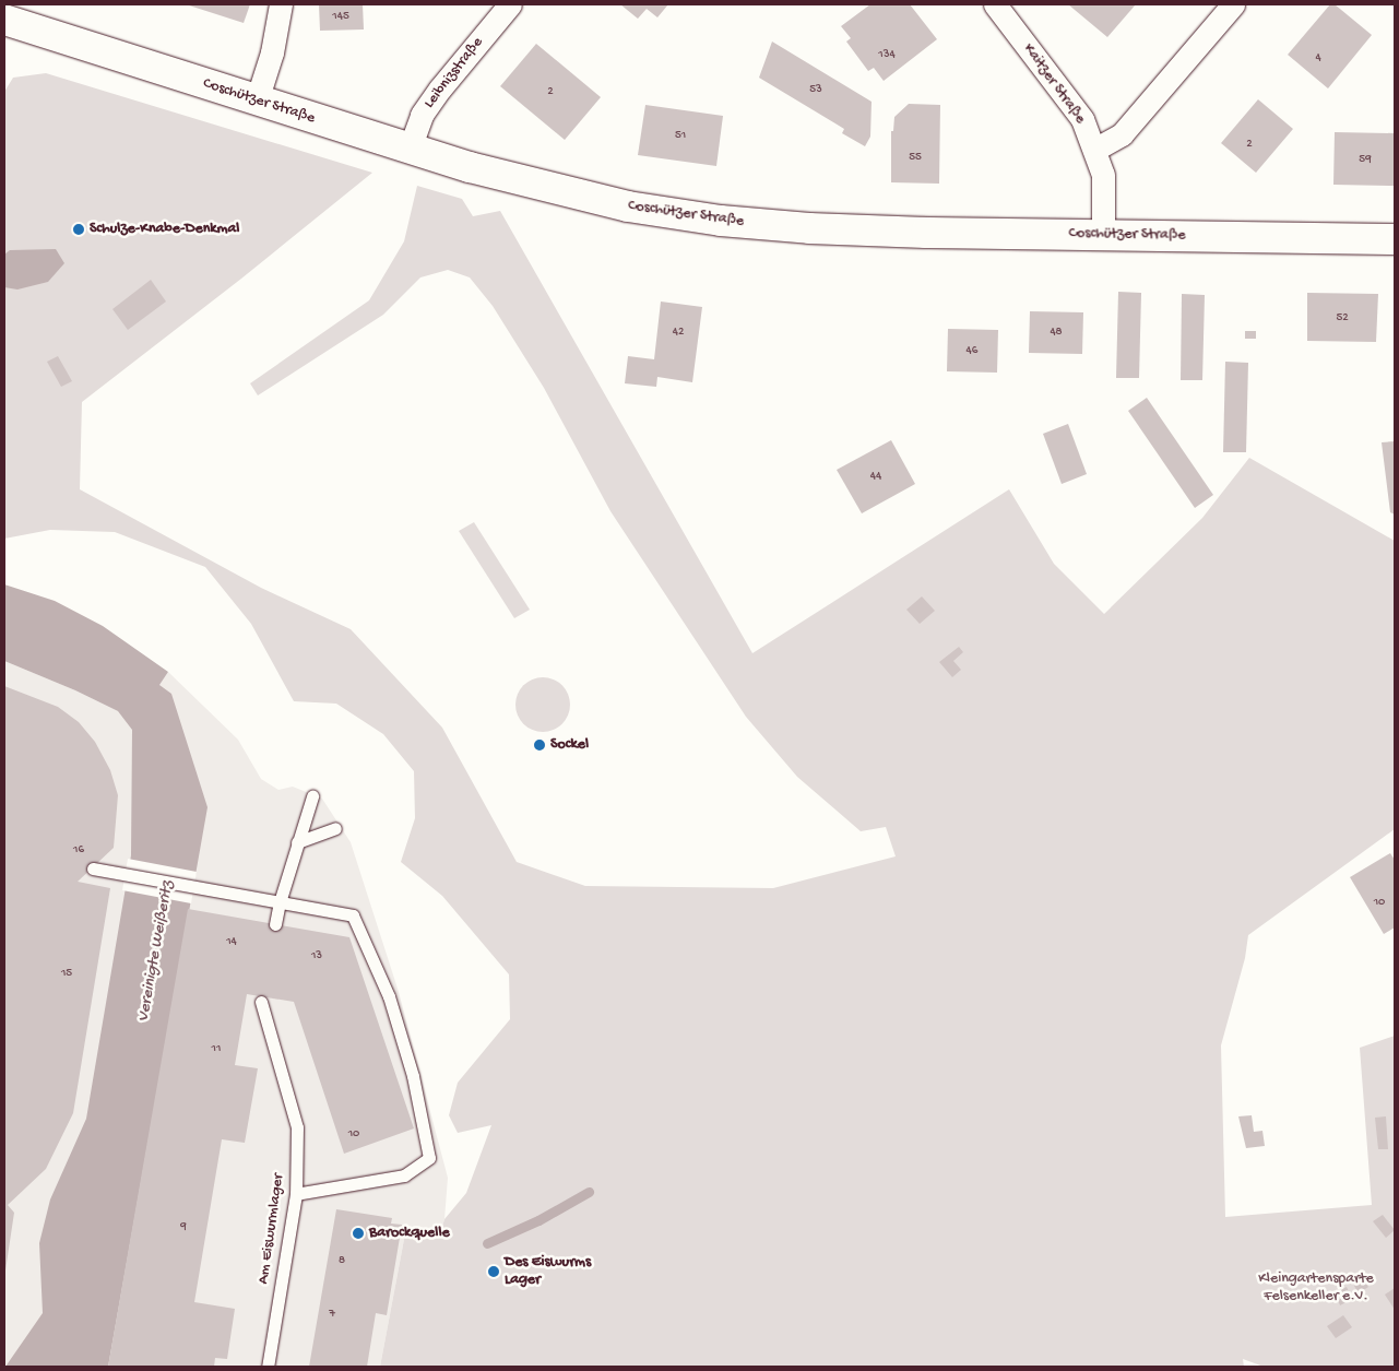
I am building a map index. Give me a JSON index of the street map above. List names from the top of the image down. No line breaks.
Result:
{"streets":{"street":["Leibnizstraße","Kaitzer Straße","Coschützer Straße"],"lane":["Am Eiswurmlager"]},"crossings":[["Leibnizstraße","Coschützer Straße"],["Kaitzer Straße","Coschützer Straße"]],"water":["Vereinigte Weißeritz"],"parks":["Kleingartensparte Felsenkeller e.V."],"places":["Schulze-Knabe-Denkmal","Sockel","Barockquelle","Des Eiswurms Lager"],"house_numbers":["145","134","4","53","2","51","2","55","59","52","42","48","46","44","16","10","14","13","15","11","10","9","8","7"]}
